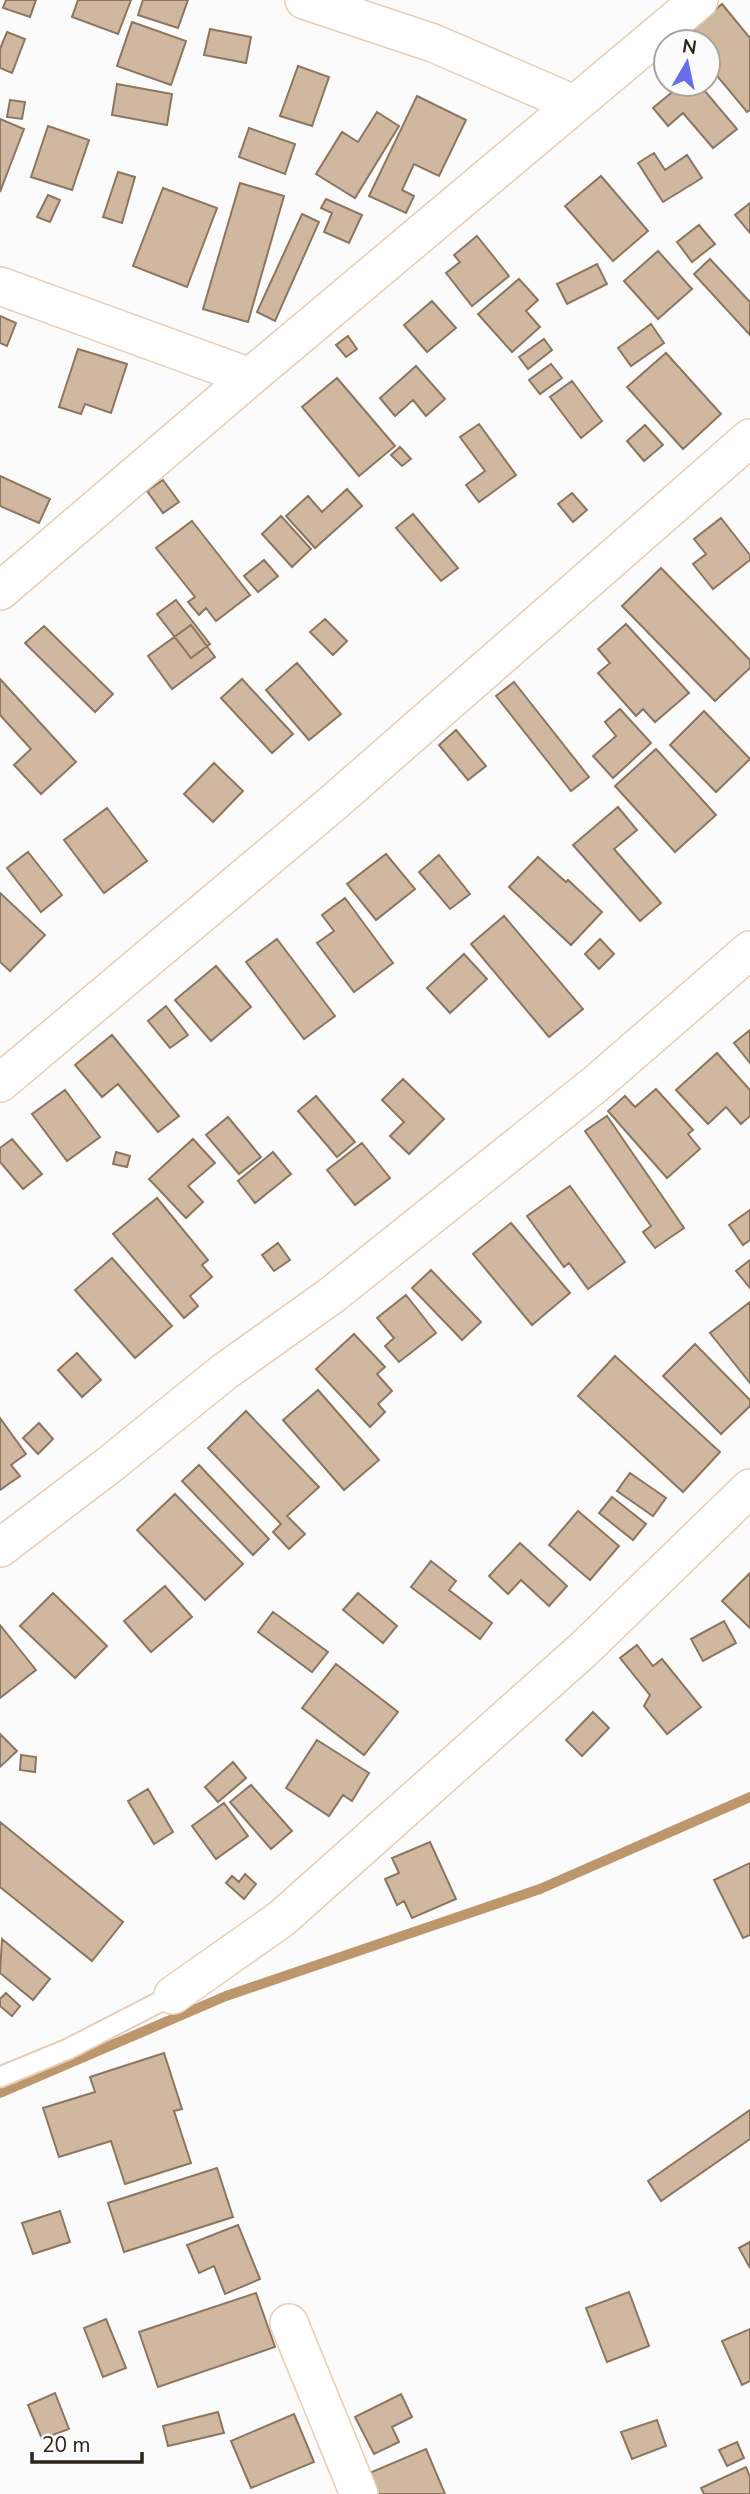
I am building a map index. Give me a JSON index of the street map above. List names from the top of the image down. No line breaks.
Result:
{"scale_bar":"20 m","north":"top"}
